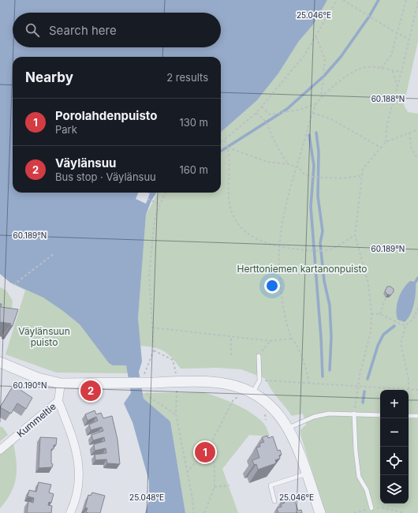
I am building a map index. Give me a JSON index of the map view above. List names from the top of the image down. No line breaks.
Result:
{"streets":{"street":["Kummeltie"]},"parks":["Herttoniemen kartanonpuisto","Väylänsuun puisto"],"page":{"search":"Search here","heading":["Nearby","2 results"],"list":[{"mark":"1","name":"Porolahdenpuisto","note":"Park","value":"130 m"},{"mark":"2","name":"Väylänsuu","note":"Bus stop · Väylänsuu","value":"160 m"}],"pins":["2","1"],"map_buttons":["+","−"]},"coordinates":["25.046°E","60.188°N","60.189°N","60.190°N","25.048°E"]}
